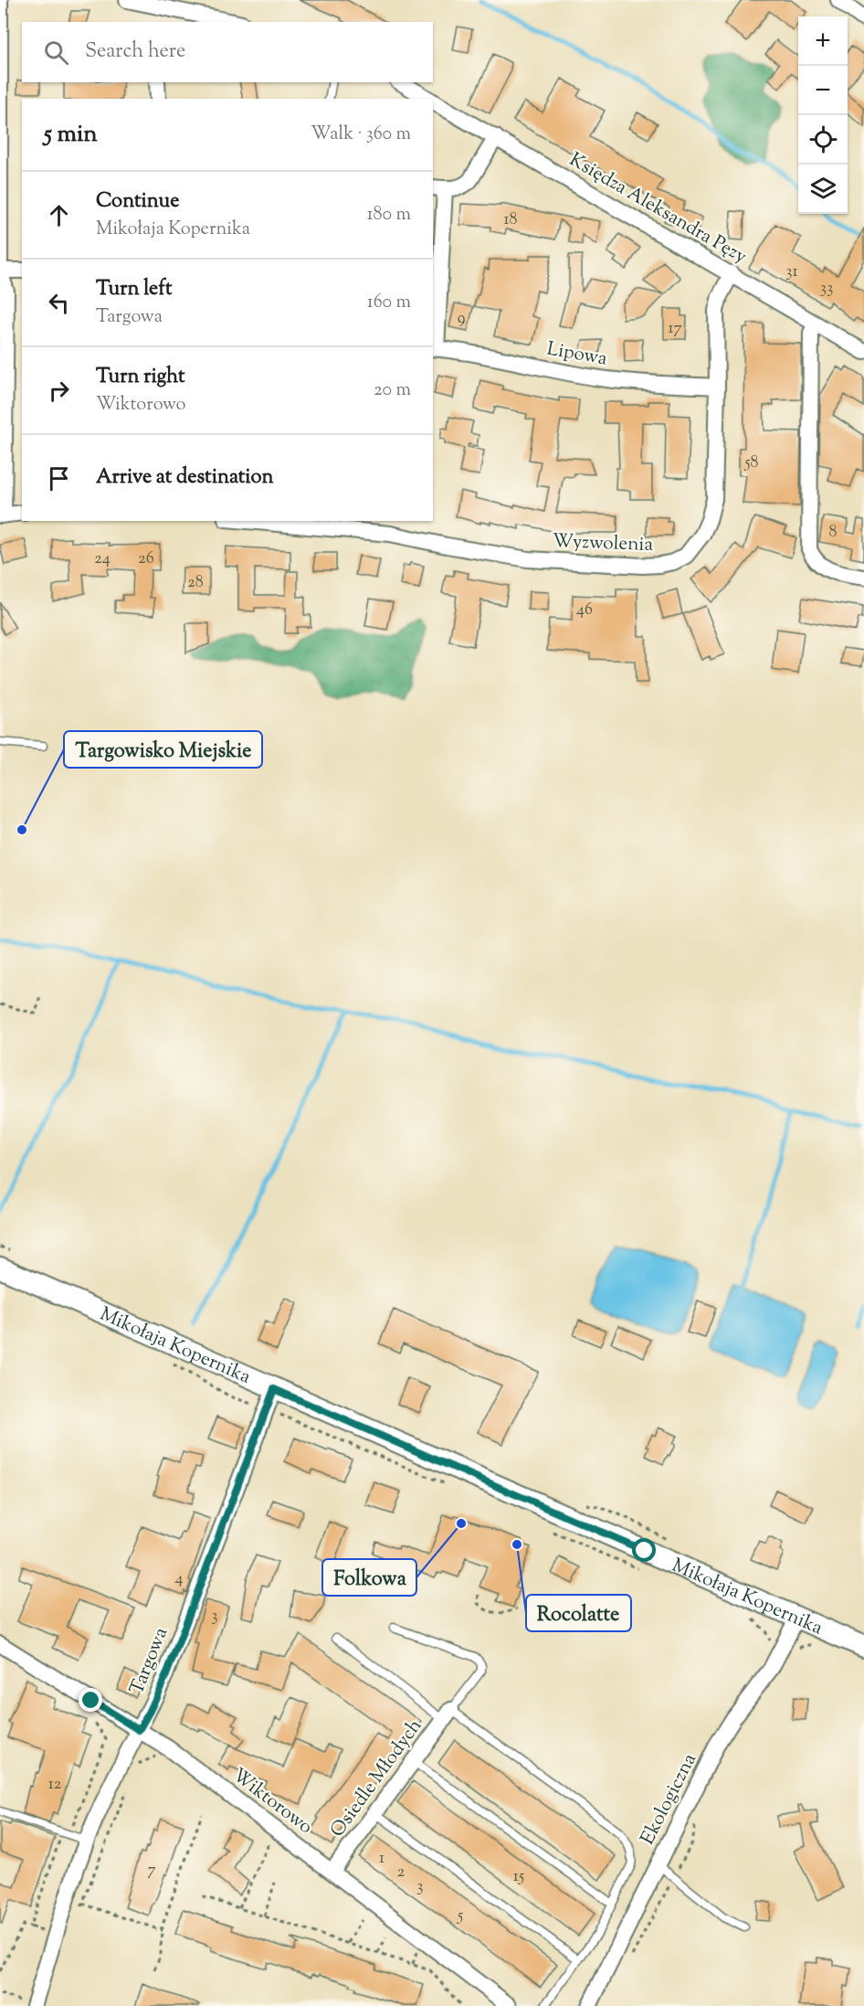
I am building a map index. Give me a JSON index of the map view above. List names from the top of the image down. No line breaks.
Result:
{"streets":{"main road":["Mikołaja Kopernika"],"street":["Księdza Aleksandra Pęzy","Lipowa","Wyzwolenia","Targowa","Osiedle Młodych","Ekologiczna","Wiktorowo"]},"crossings":[["Księdza Aleksandra Pęzy","Wyzwolenia"],["Lipowa","Wyzwolenia"],["Mikołaja Kopernika","Targowa"],["Mikołaja Kopernika","Ekologiczna"],["Targowa","Wiktorowo"],["Osiedle Młodych","Wiktorowo"]],"places":["Targowisko Miejskie","Folkowa","Rocolatte"],"house_numbers":["18","31","33","9","17","58","8","24","26","28","46","4","3","12","1","7","2","15","3","5"],"page":{"map_buttons":["+","−"],"search":"Search here","heading":["5 min","Walk · 360 m"],"list":[["Continue","Mikołaja Kopernika","180 m"],["Turn left","Targowa","160 m"],["Turn right","Wiktorowo","20 m"],"Arrive at destination"]}}
